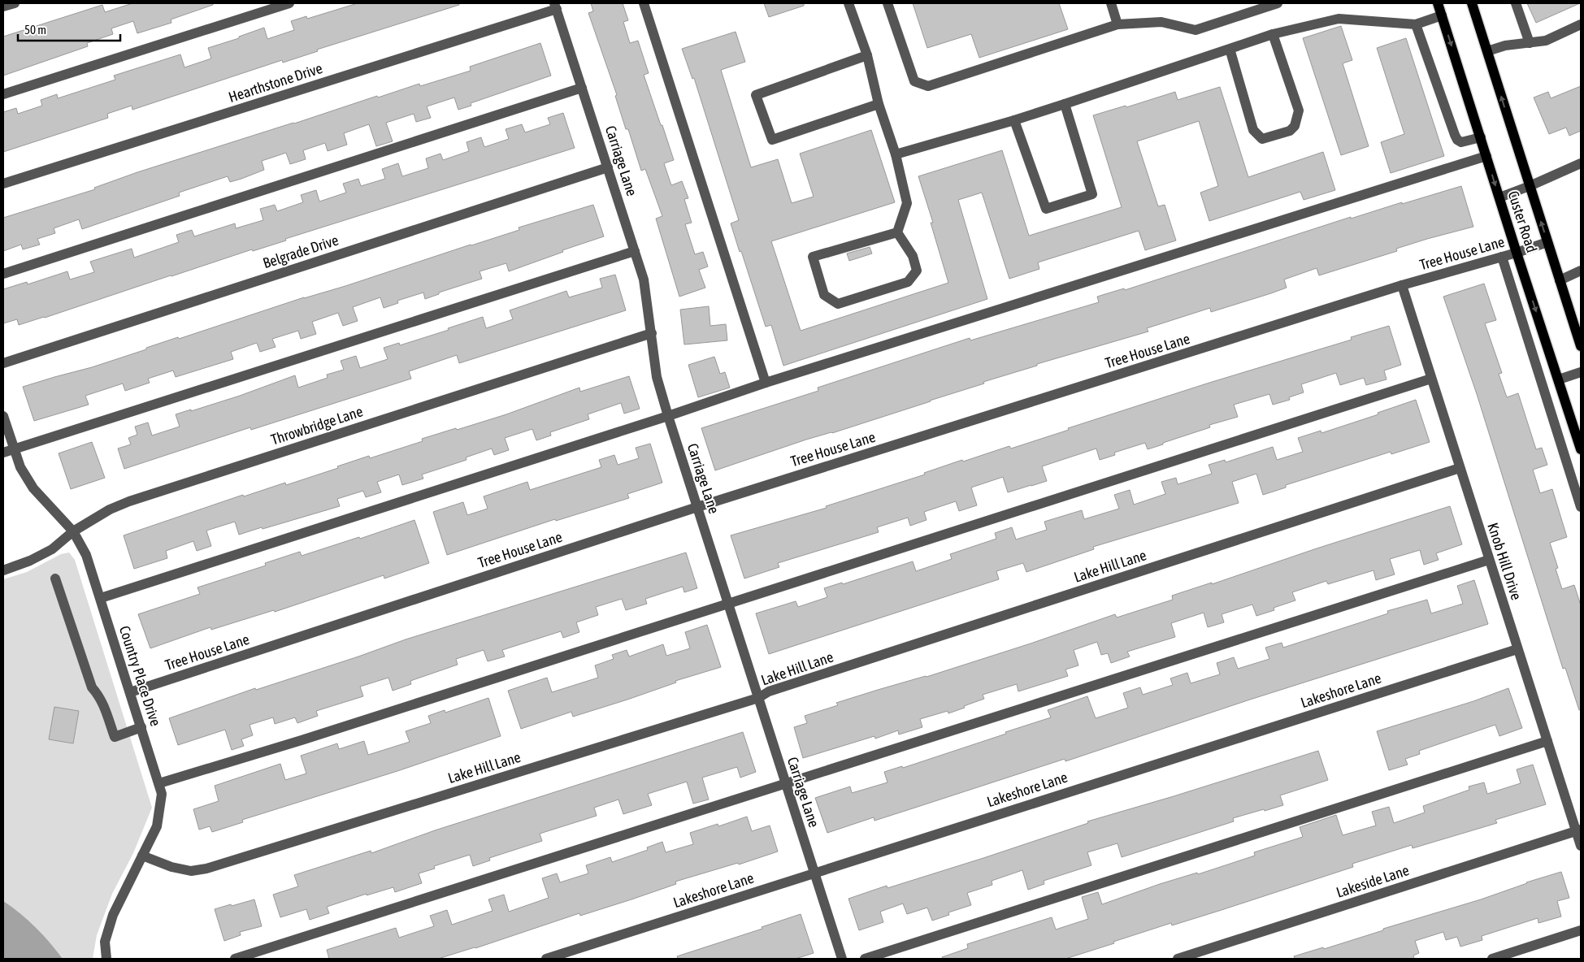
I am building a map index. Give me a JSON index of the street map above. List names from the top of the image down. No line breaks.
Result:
{"streets":{"main road":["Custer Road"],"street":["Hearthstone Drive","Carriage Lane","Belgrade Drive","Tree House Lane","Throwbridge Lane","Knob Hill Drive","Lake Hill Lane","Country Place Drive","Lakeshore Lane","Lakeside Lane"]},"crossings":[["Hearthstone Drive","Carriage Lane"],["Carriage Lane","Belgrade Drive"],["Carriage Lane","Tree House Lane"],["Carriage Lane","Throwbridge Lane"],["Carriage Lane","Lake Hill Lane"],["Carriage Lane","Lakeshore Lane"],["Custer Road","Tree House Lane"],["Tree House Lane","Knob Hill Drive"],["Tree House Lane","Country Place Drive"],["Throwbridge Lane","Country Place Drive"],["Knob Hill Drive","Lake Hill Lane"],["Knob Hill Drive","Lakeshore Lane"],["Knob Hill Drive","Lakeside Lane"],["Lake Hill Lane","Country Place Drive"]],"scale_bar":"50 m"}
